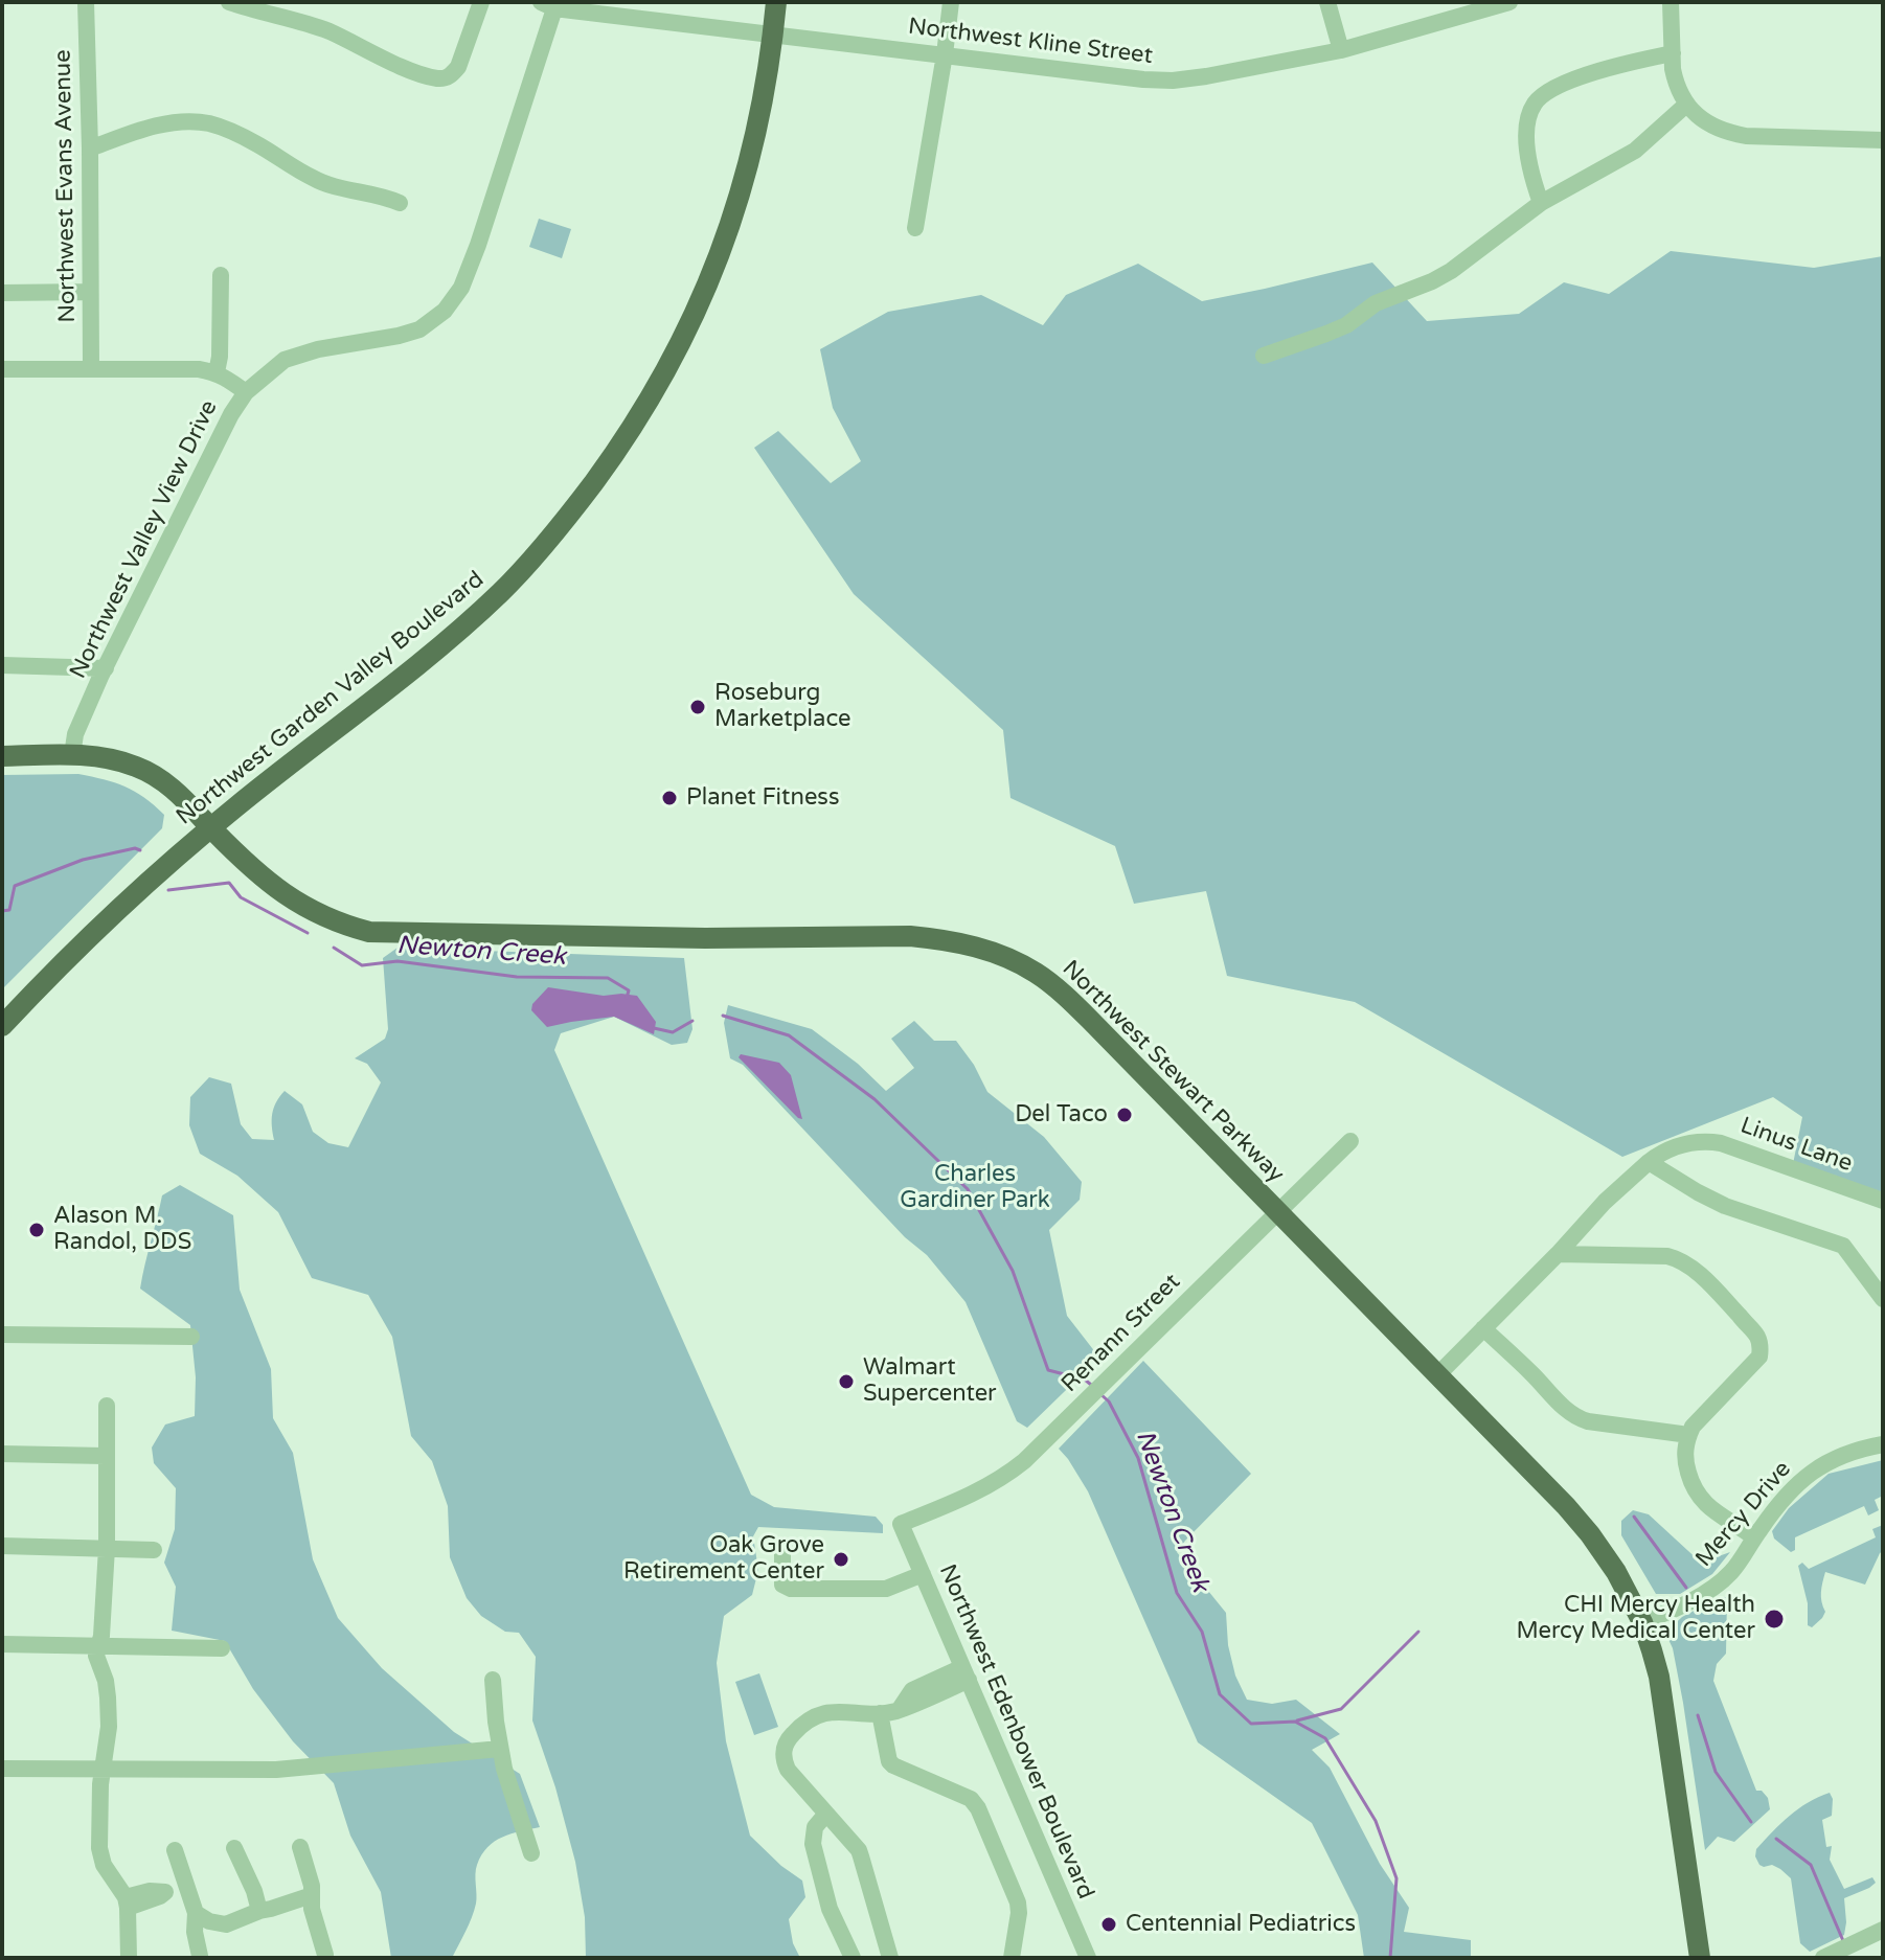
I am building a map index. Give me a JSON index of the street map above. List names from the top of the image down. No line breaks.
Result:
{"streets":{"main road":["Northwest Garden Valley Boulevard","Northwest Stewart Parkway"],"street":["Northwest Kline Street","Northwest Evans Avenue","Northwest Valley View Drive","Linus Lane","Renann Street","Mercy Drive","Northwest Edenbower Boulevard"]},"crossings":[["Northwest Kline Street","Northwest Valley View Drive"],["Northwest Kline Street","Northwest Garden Valley Boulevard"],["Northwest Valley View Drive","Northwest Stewart Parkway"],["Northwest Garden Valley Boulevard","Northwest Stewart Parkway"],["Northwest Stewart Parkway","Linus Lane"],["Northwest Stewart Parkway","Renann Street"],["Northwest Stewart Parkway","Mercy Drive"],["Renann Street","Northwest Edenbower Boulevard"]],"water":["Newton Creek"],"parks":["Charles Gardiner Park"],"places":["Roseburg Marketplace","Planet Fitness","Del Taco","Alason M. Randol, DDS","Walmart Supercenter","Oak Grove Retirement Center","CHI Mercy Health Mercy Medical Center","Centennial Pediatrics"]}
